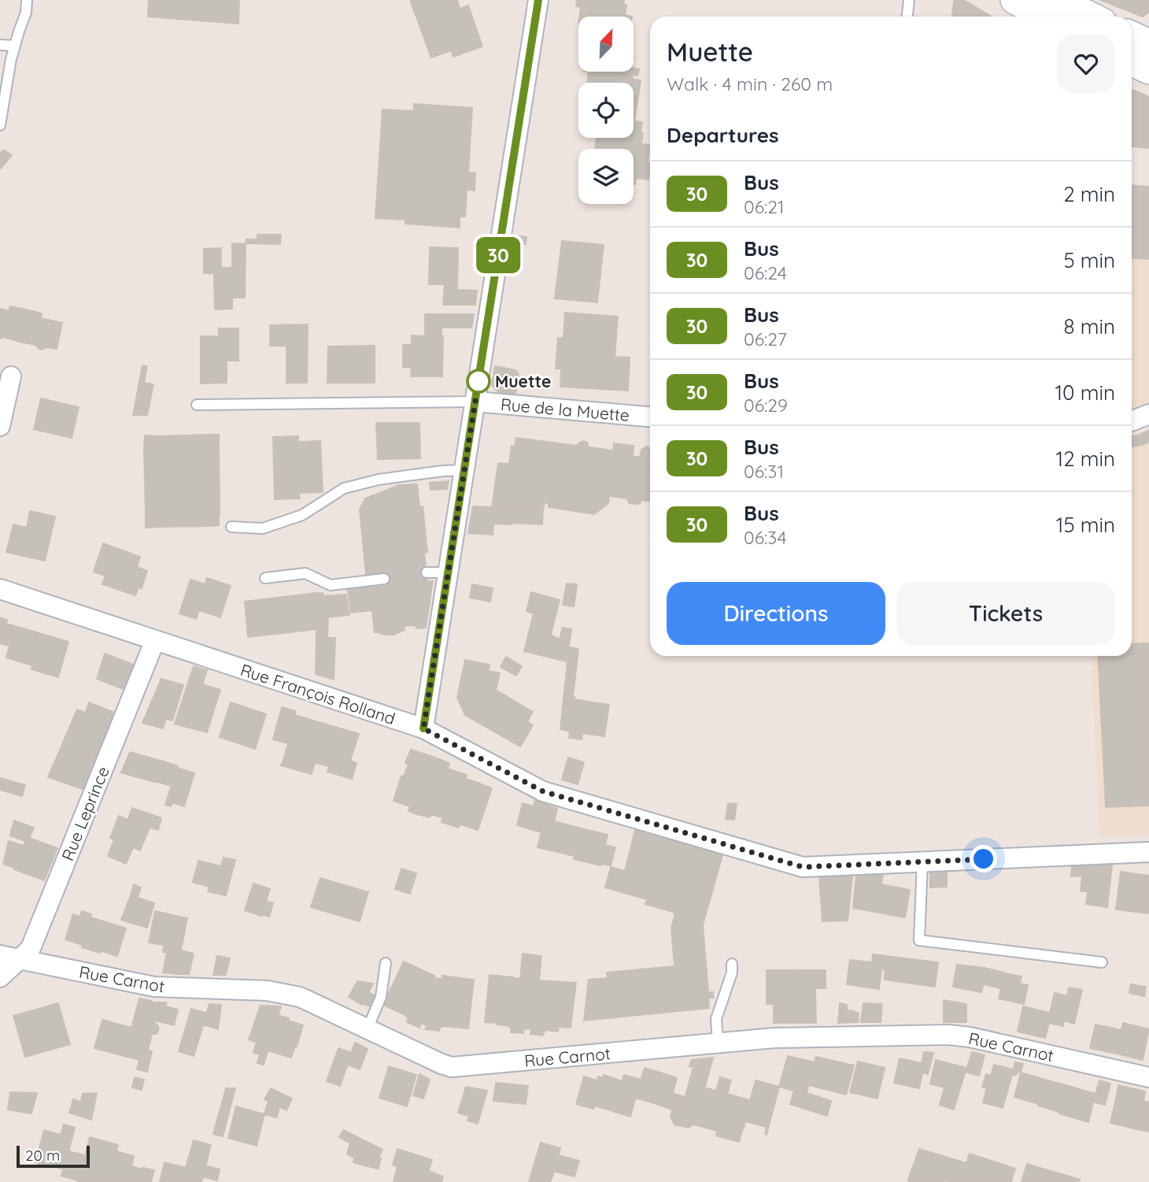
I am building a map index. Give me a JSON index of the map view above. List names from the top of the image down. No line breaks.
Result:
{"streets":{"street":["Rue de la Muette","Rue François Rolland","Rue Leprince","Rue Carnot"]},"crossings":[["Rue François Rolland","Rue Leprince"],["Rue Leprince","Rue Carnot"]],"places":["Muette"],"lines":["bus line 30"],"scale_bar":"20 m","north":"top right","page":{"on_map":"30","heading":[["Muette","Walk · 4 min · 260 m"],"Departures"],"list":[{"mark":"30","name":"Bus","note":"06:21","value":"2 min"},{"mark":"30","name":"Bus","note":"06:24","value":"5 min"},{"mark":"30","name":"Bus","note":"06:27","value":"8 min"},{"mark":"30","name":"Bus","note":"06:29","value":"10 min"},{"mark":"30","name":"Bus","note":"06:31","value":"12 min"},{"mark":"30","name":"Bus","note":"06:34","value":"15 min"}],"buttons":["Directions","Tickets"],"scale":"20 m"}}
